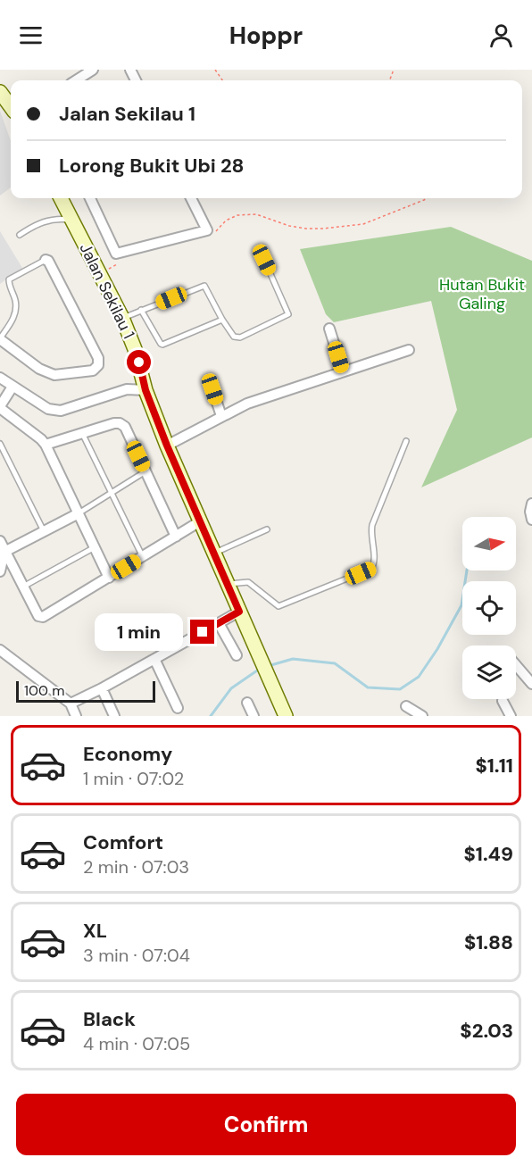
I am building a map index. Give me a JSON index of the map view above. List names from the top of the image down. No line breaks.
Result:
{"streets":{"street":["Jalan Sekilau 1"]},"parks":["Hutan Bukit Galing"],"scale_bar":"100 m","north":"right","page":{"header":"Hoppr","banner":["Jalan Sekilau 1","Lorong Bukit Ubi 28"],"bubble":"1 min","scale":"100 m","list":[{"name":"Economy","note":"1 min · 07:02","value":"$1.11"},{"name":"Comfort","note":"2 min · 07:03","value":"$1.49"},{"name":"XL","note":"3 min · 07:04","value":"$1.88"},{"name":"Black","note":"4 min · 07:05","value":"$2.03"}],"buttons":"Confirm"}}
